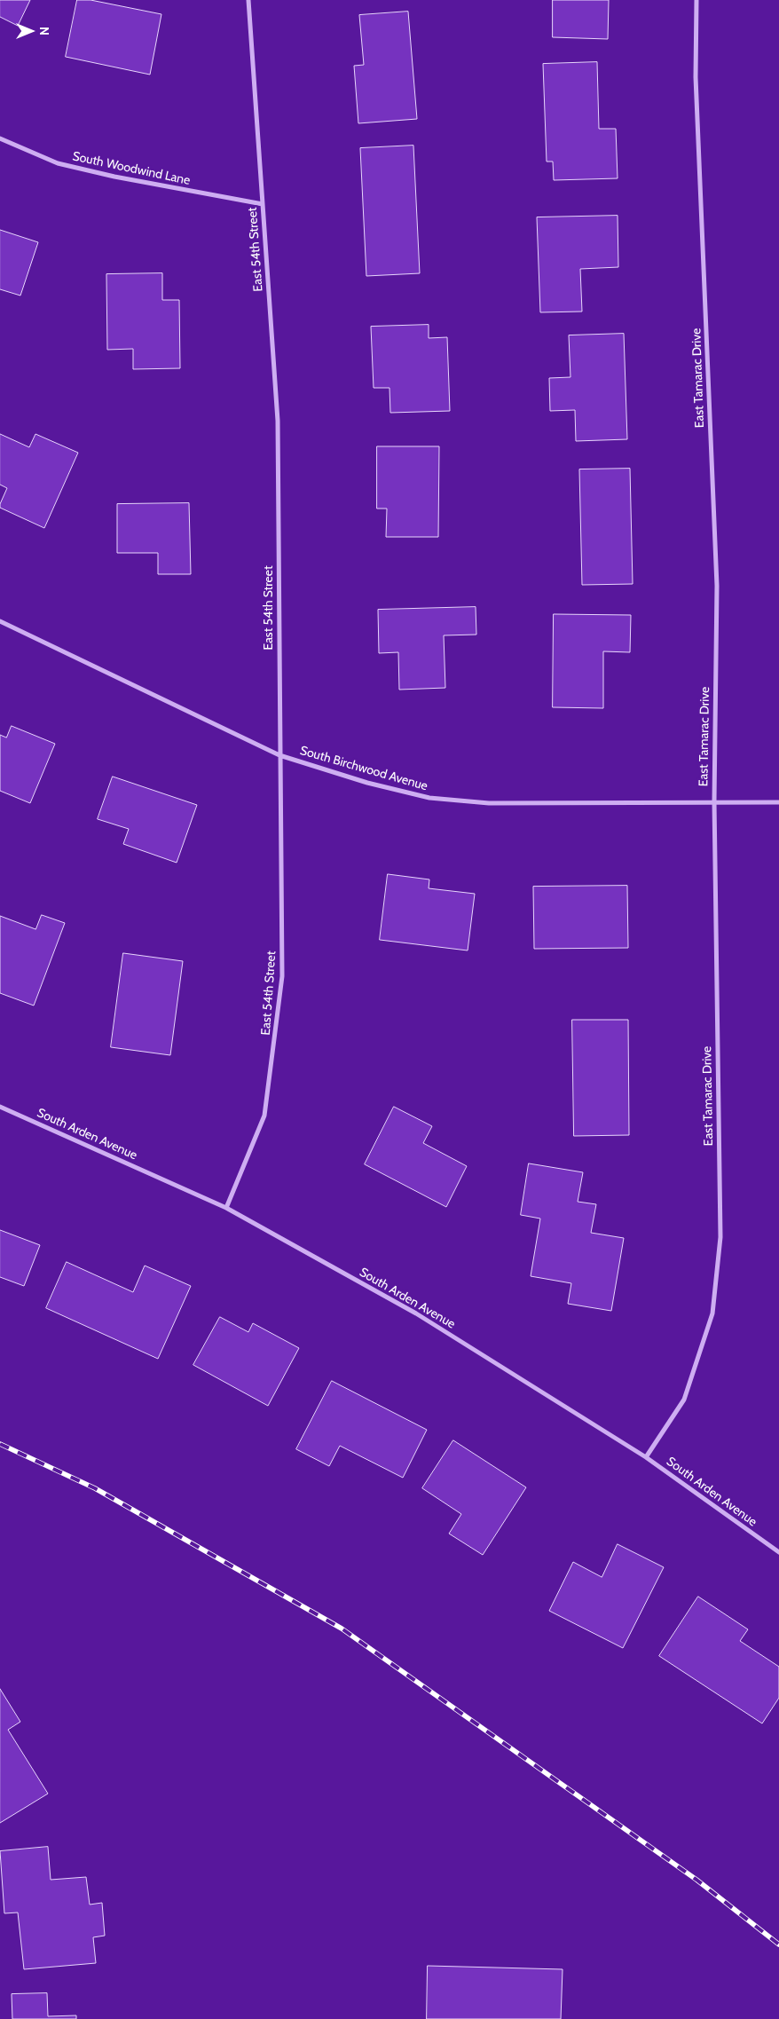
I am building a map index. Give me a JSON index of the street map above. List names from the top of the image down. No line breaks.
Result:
{"streets":{"street":["South Woodwind Lane","East 54th Street","East Tamarac Drive","South Birchwood Avenue","South Arden Avenue"]},"crossings":[["South Woodwind Lane","East 54th Street"],["East 54th Street","South Birchwood Avenue"],["East 54th Street","South Arden Avenue"],["East Tamarac Drive","South Birchwood Avenue"],["East Tamarac Drive","South Arden Avenue"]],"north":"right"}
